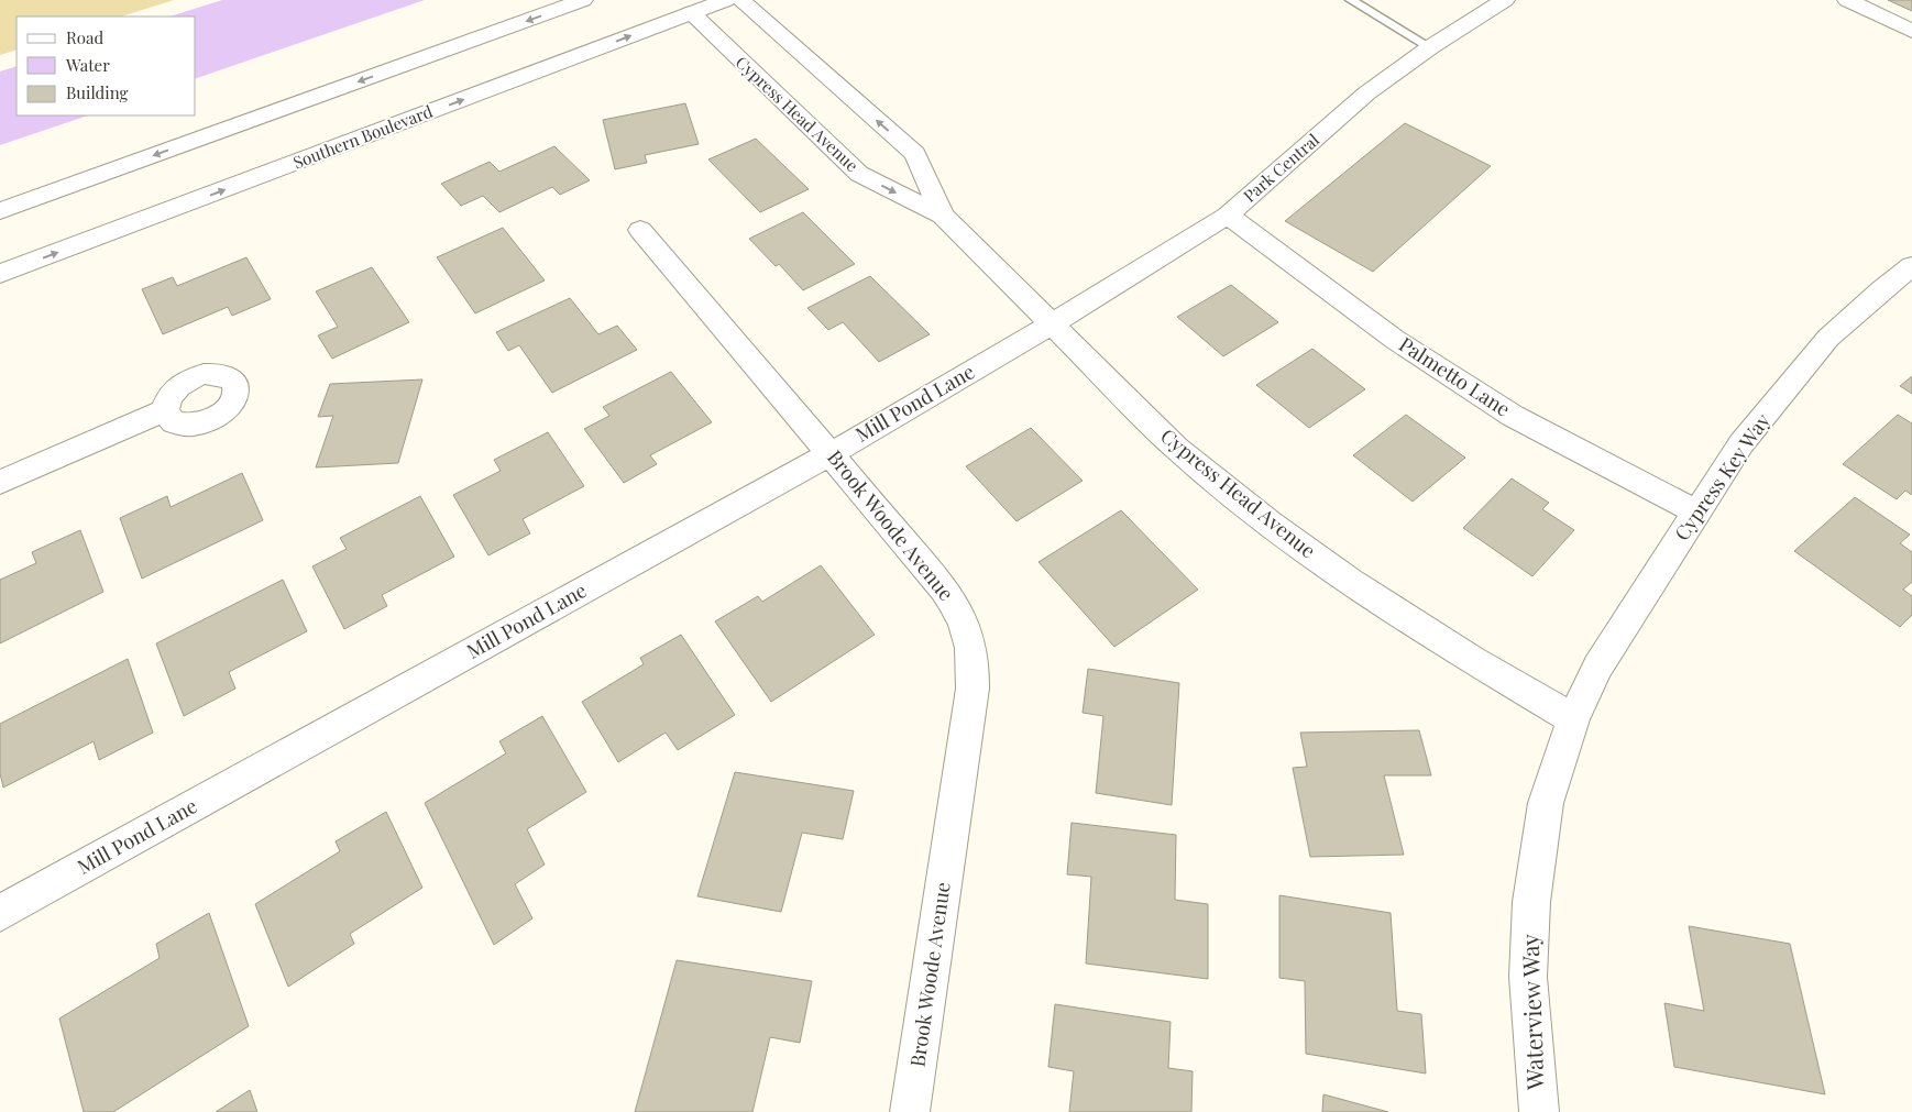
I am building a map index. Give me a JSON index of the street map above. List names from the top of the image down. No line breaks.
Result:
{"streets":{"main road":["Cypress Head Avenue","Southern Boulevard","Park Central","Palmetto Lane","Mill Pond Lane","Cypress Key Way","Brook Woode Avenue","Waterview Way"]},"crossings":[["Cypress Head Avenue","Southern Boulevard"],["Cypress Head Avenue","Park Central"],["Cypress Head Avenue","Mill Pond Lane"],["Cypress Head Avenue","Cypress Key Way"],["Cypress Head Avenue","Waterview Way"],["Park Central","Palmetto Lane"],["Park Central","Mill Pond Lane"],["Palmetto Lane","Cypress Key Way"],["Mill Pond Lane","Brook Woode Avenue"],["Cypress Key Way","Waterview Way"]],"legend":["Road","Water","Building"]}
